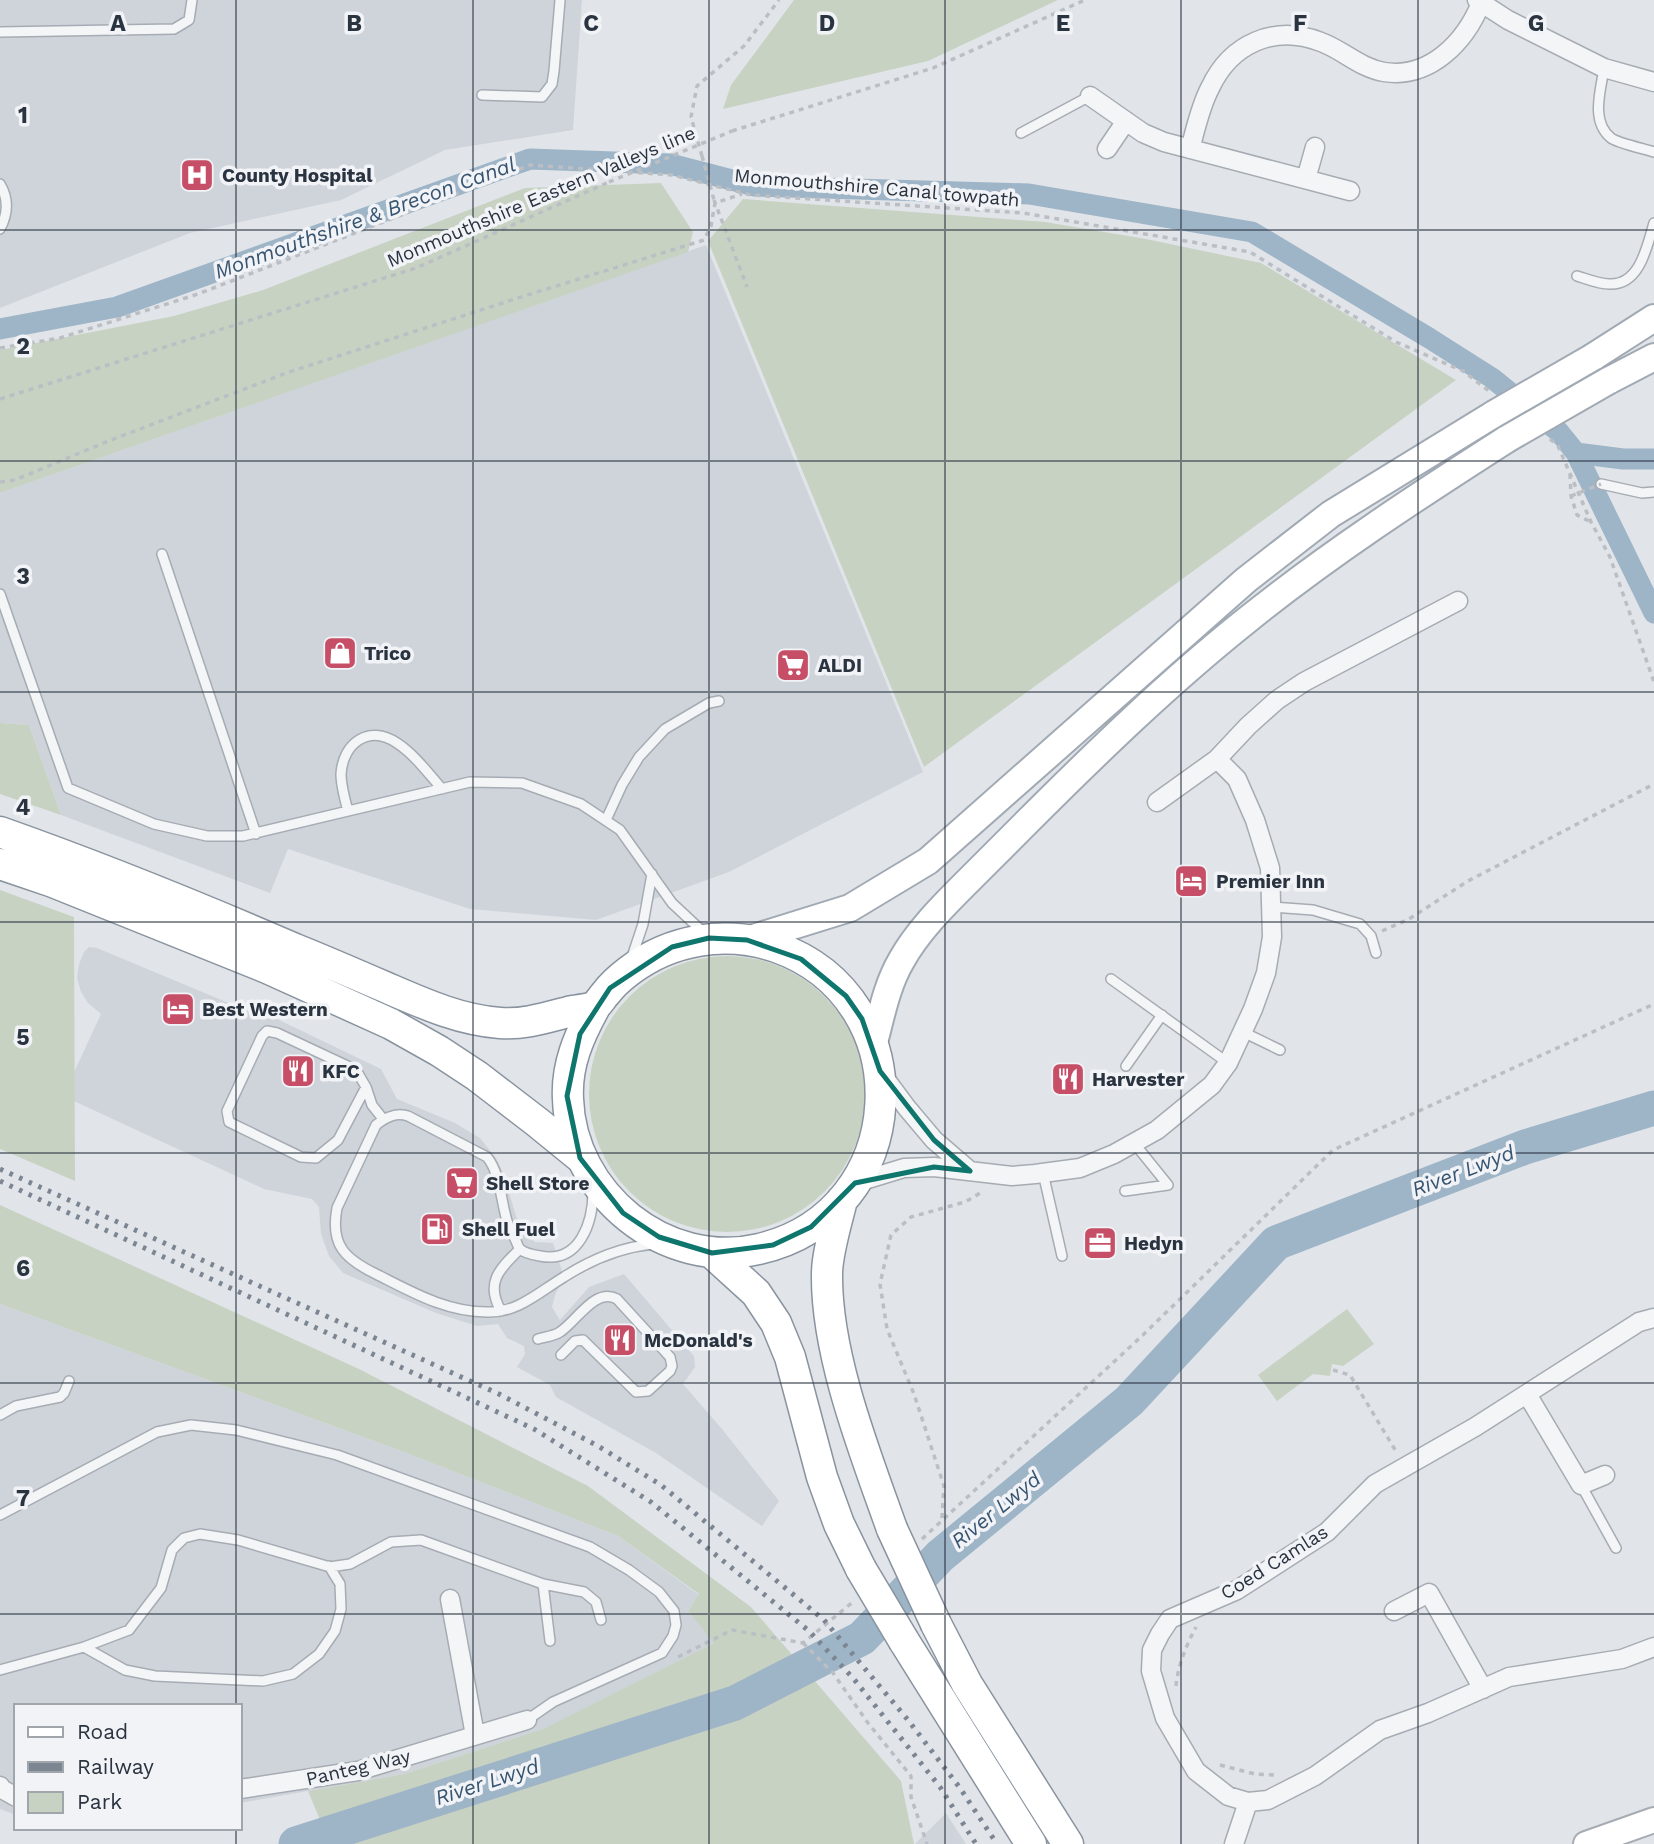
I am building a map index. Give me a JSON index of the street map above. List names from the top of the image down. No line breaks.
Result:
{"streets":{"street":["Coed Camlas","Panteg Way"],"path":["Monmouthshire Canal towpath","Monmouthshire Eastern Valleys line"]},"water":["Monmouthshire & Brecon Canal","River Lwyd"],"places":{"hospital":["County Hospital"],"shop":["Trico"],"supermarket":["ALDI","Shell Store"],"hotel":["Premier Inn","Best Western"],"restaurant":["KFC","Harvester","McDonald's"],"fuel station":["Shell Fuel"],"office":["Hedyn"]},"legend":["Road","Railway","Park"],"grid":{"columns":["A","B","C","D","E","F","G"],"rows":["1","2","3","4","5","6","7"]}}
